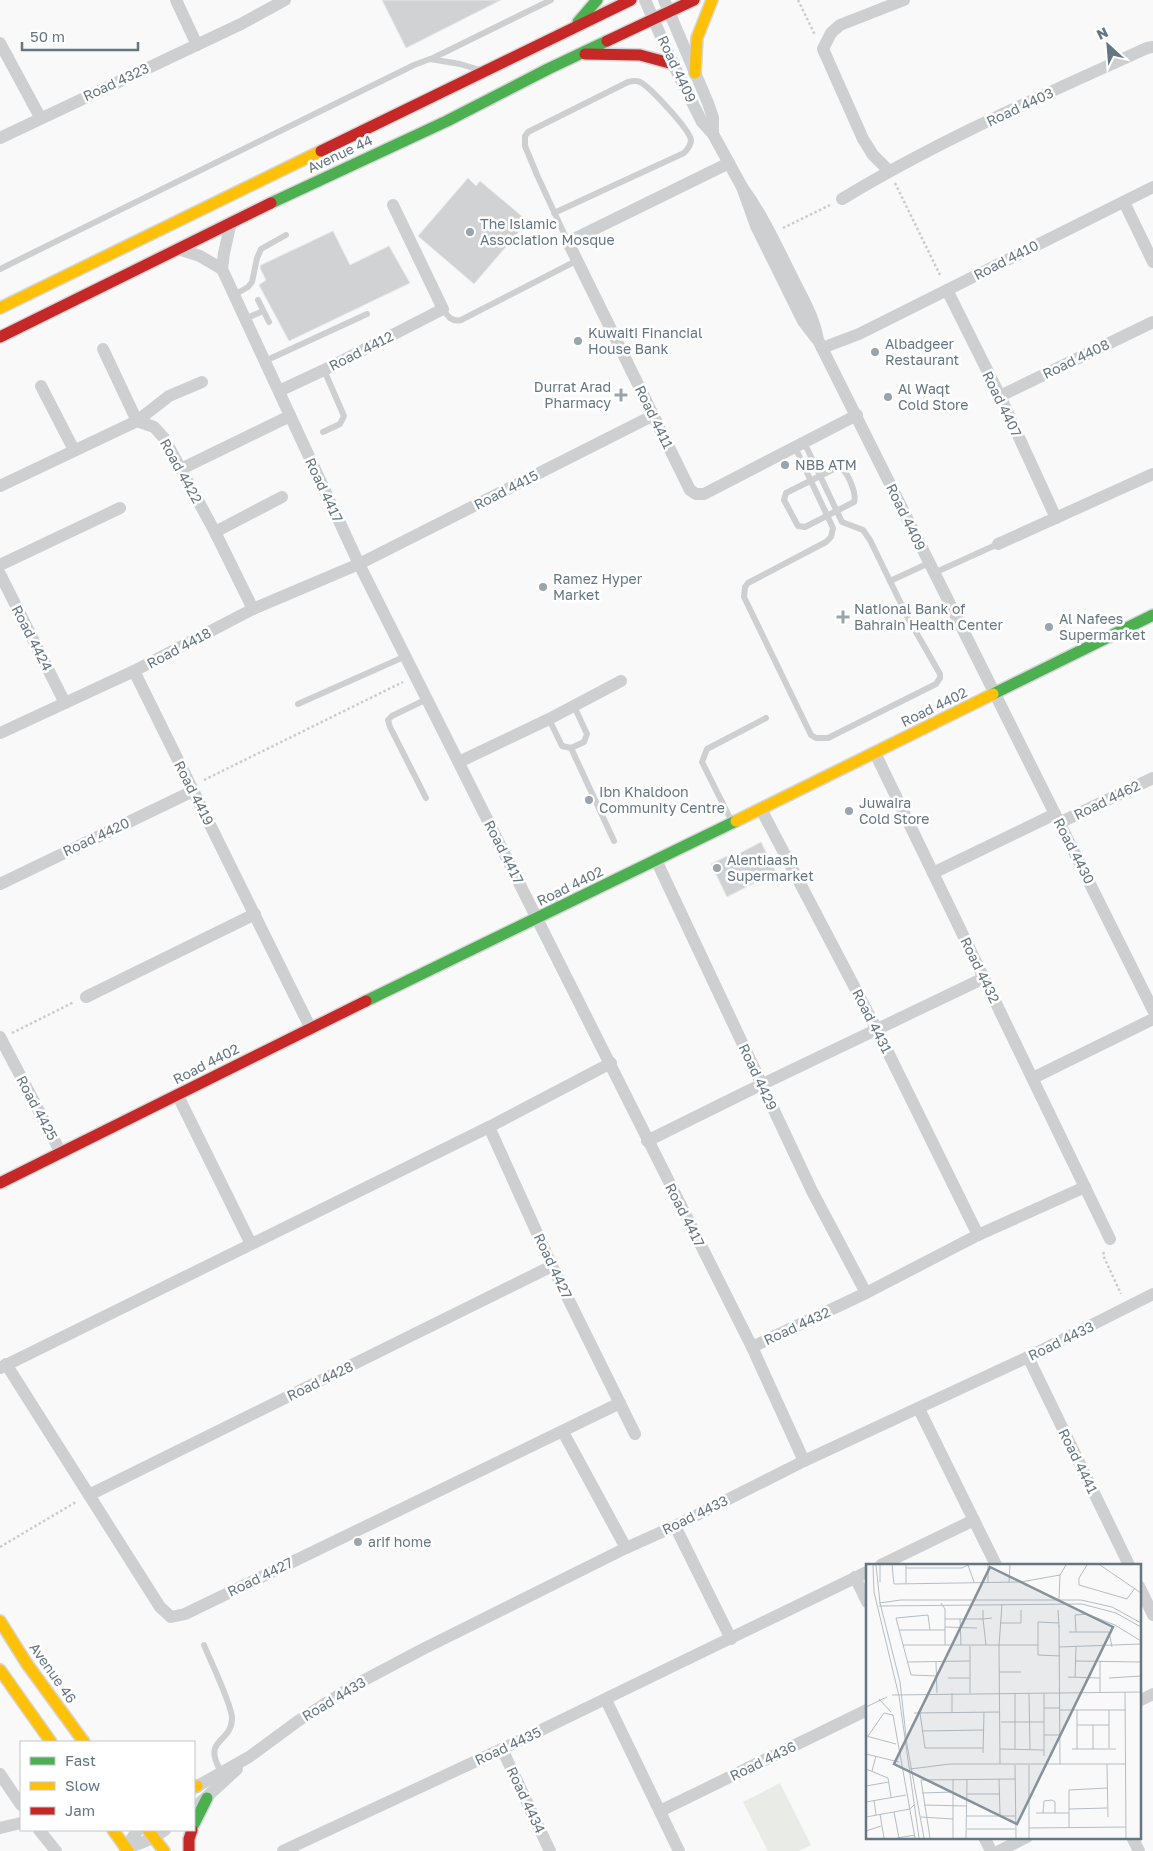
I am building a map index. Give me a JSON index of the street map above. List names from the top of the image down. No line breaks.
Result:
{"streets":{"main road":["Avenue 44","Road 4402","Avenue 46"],"street":["Road 4409","Road 4323","Road 4403","Road 4410","Road 4412","Road 4408","Road 4407","Road 4411","Road 4422","Road 4417","Road 4415","Road 4424","Road 4418","Road 4419","Road 4462","Road 4420","Road 4430","Road 4432","Road 4431","Road 4429","Road 4425","Road 4427","Road 4433","Road 4428","Road 4441","Road 4435","Road 4436","Road 4434"]},"crossings":[["Road 4409","Avenue 44"],["Road 4409","Road 4410"],["Road 4409","Road 4411"],["Road 4409","Road 4402"],["Road 4409","Road 4430"],["Road 4410","Road 4407"],["Road 4412","Road 4417"],["Road 4408","Road 4407"],["Road 4411","Road 4415"],["Road 4422","Road 4418"],["Road 4417","Road 4415"],["Road 4417","Road 4418"],["Road 4417","Road 4402"],["Road 4417","Road 4432"],["Road 4417","Road 4427"],["Road 4417","Road 4433"],["Road 4415","Road 4418"],["Road 4424","Road 4418"],["Road 4418","Road 4419"],["Road 4402","Road 4419"],["Road 4402","Road 4430"],["Road 4402","Road 4432"],["Road 4402","Road 4431"],["Road 4402","Road 4429"],["Road 4402","Road 4425"],["Road 4419","Road 4420"],["Road 4462","Road 4430"],["Road 4462","Road 4432"],["Road 4432","Road 4431"],["Road 4432","Road 4429"],["Road 4427","Road 4428"],["Road 4433","Road 4441"],["Road 4435","Road 4434"]],"places":{"other":["The Islamic Association Mosque","Kuwaiti Financial House Bank","Albadgeer Restaurant","Al Waqt Cold Store","NBB ATM","Ramez Hyper Market","Al Nafees Supermarket","Ibn Khaldoon Community Centre","Juwaira Cold Store","Alentiaash Supermarket","arif home"],"health":["Durrat Arad Pharmacy","National Bank of Bahrain Health Center"]},"legend":["Fast","Slow","Jam"],"scale_bar":"50 m","north":"top left"}
